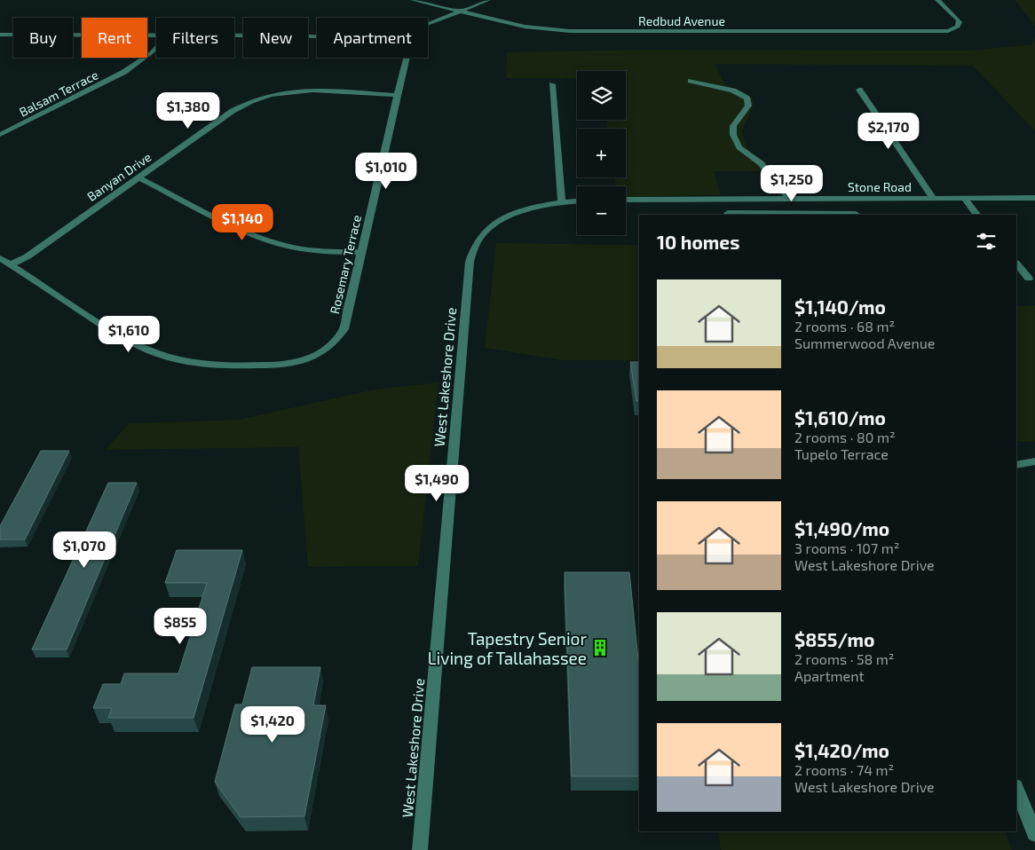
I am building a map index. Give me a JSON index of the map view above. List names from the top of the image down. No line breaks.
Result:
{"streets":{"street":["Redbud Avenue","Balsam Terrace","Banyan Drive","Stone Road","Rosemary Terrace","West Lakeshore Drive"]},"crossings":[["Banyan Drive","Rosemary Terrace"]],"places":{"building":["Tapestry Senior Living of Tallahassee"]},"page":{"chip":["Buy","Rent","Filters","New","Apartment"],"map_buttons":["+","−"],"price":["$1,380","$2,170","$1,010","$1,250","$1,140","$1,610","$1,490","$1,070","$855","$1,420"],"heading":"10 homes","list":[{"name":"$1,140/mo","note":"2 rooms · 68 m² · Summerwood Avenue"},{"name":"$1,610/mo","note":"2 rooms · 80 m² · Tupelo Terrace"},{"name":"$1,490/mo","note":"3 rooms · 107 m² · West Lakeshore Drive"},{"name":"$855/mo","note":"2 rooms · 58 m² · Apartment"},{"name":"$1,420/mo","note":"2 rooms · 74 m² · West Lakeshore Drive"}]}}
